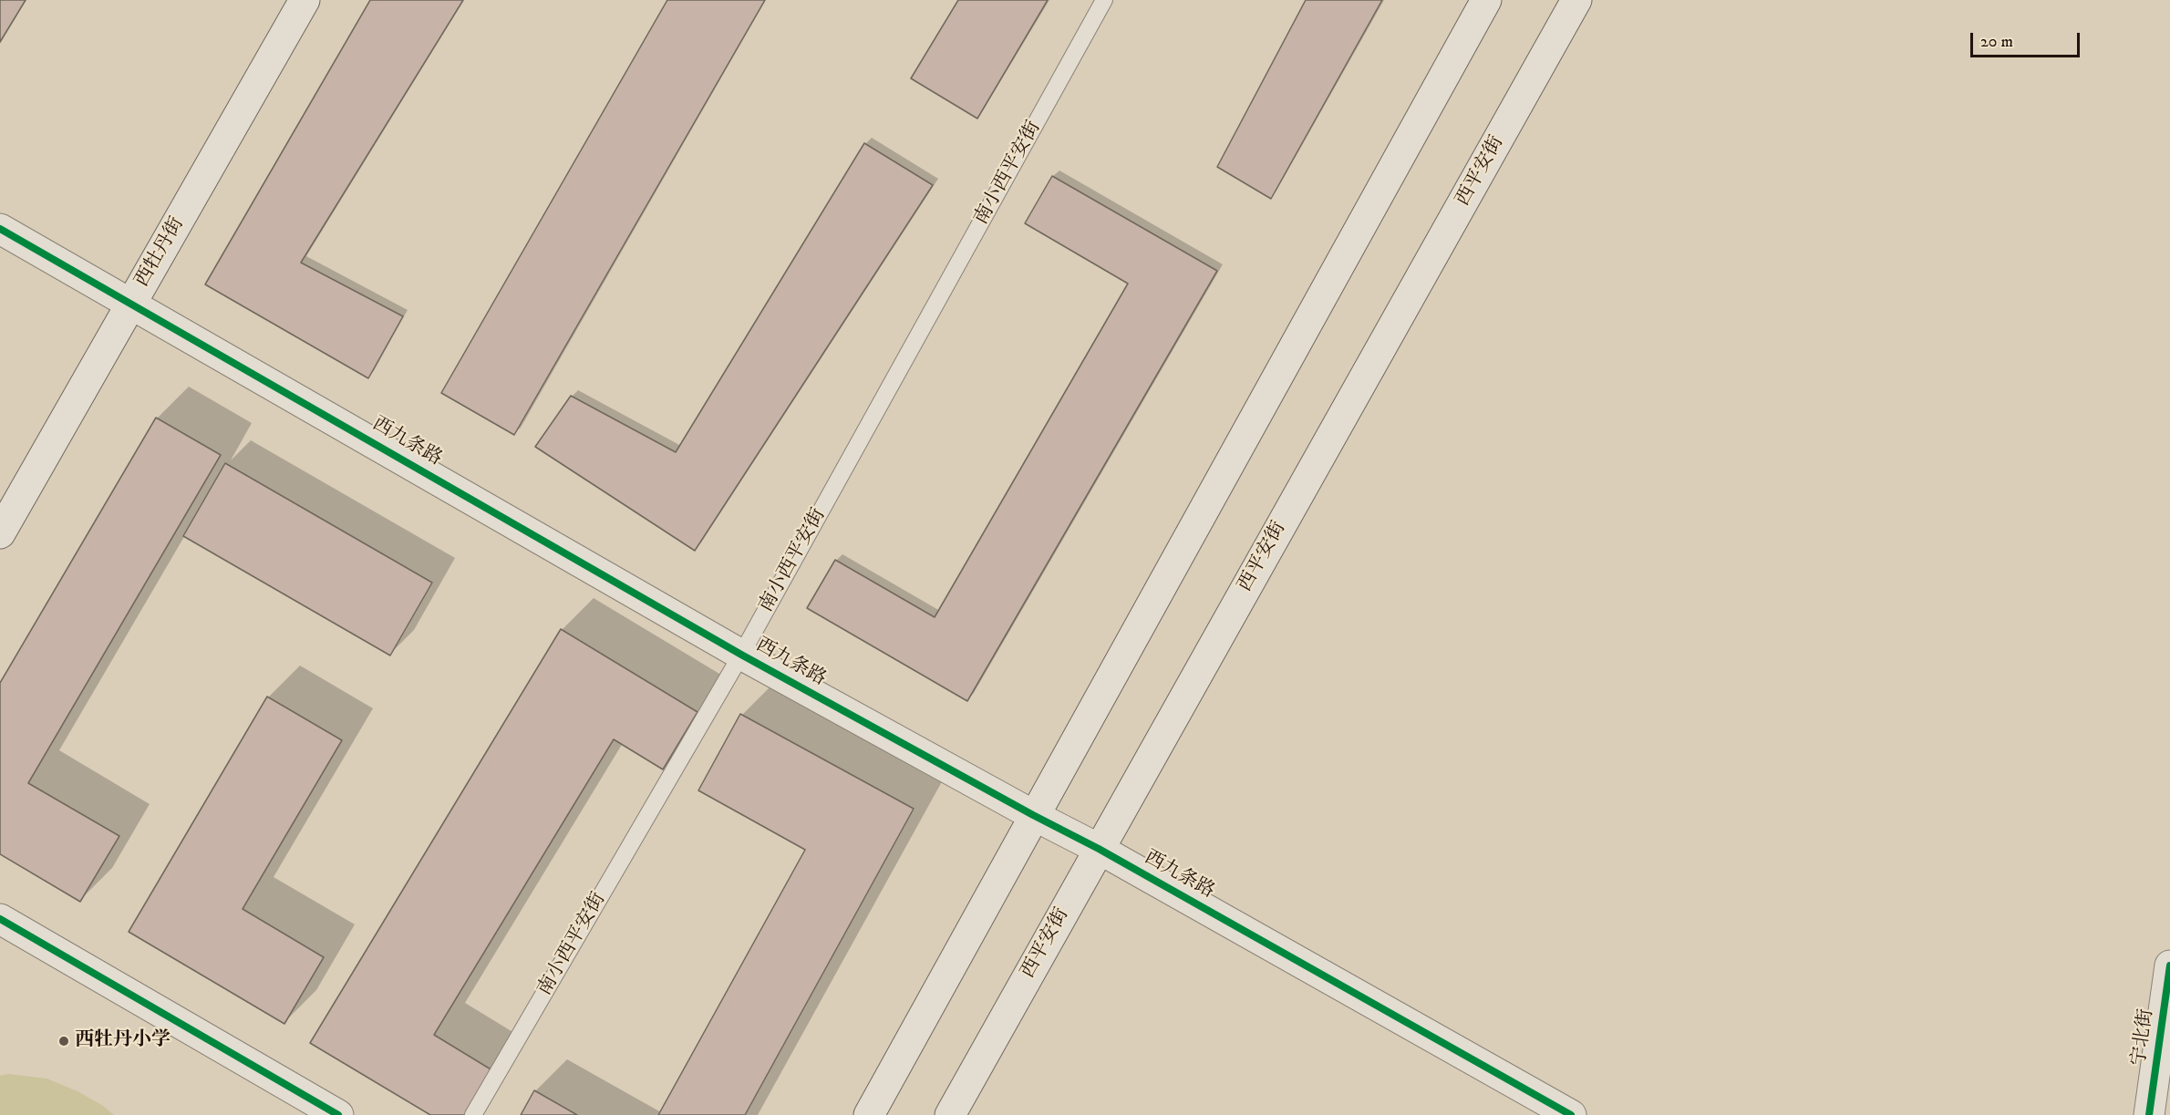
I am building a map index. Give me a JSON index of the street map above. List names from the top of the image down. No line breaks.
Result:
{"streets":{"main road":["西平安街","西牡丹街","西九条路","宁北街"],"lane":["南小西平安街"]},"crossings":[["西平安街","西九条路"],["南小西平安街","西九条路"],["西牡丹街","西九条路"]],"places":["西牡丹小学"],"scale_bar":"20 m"}
